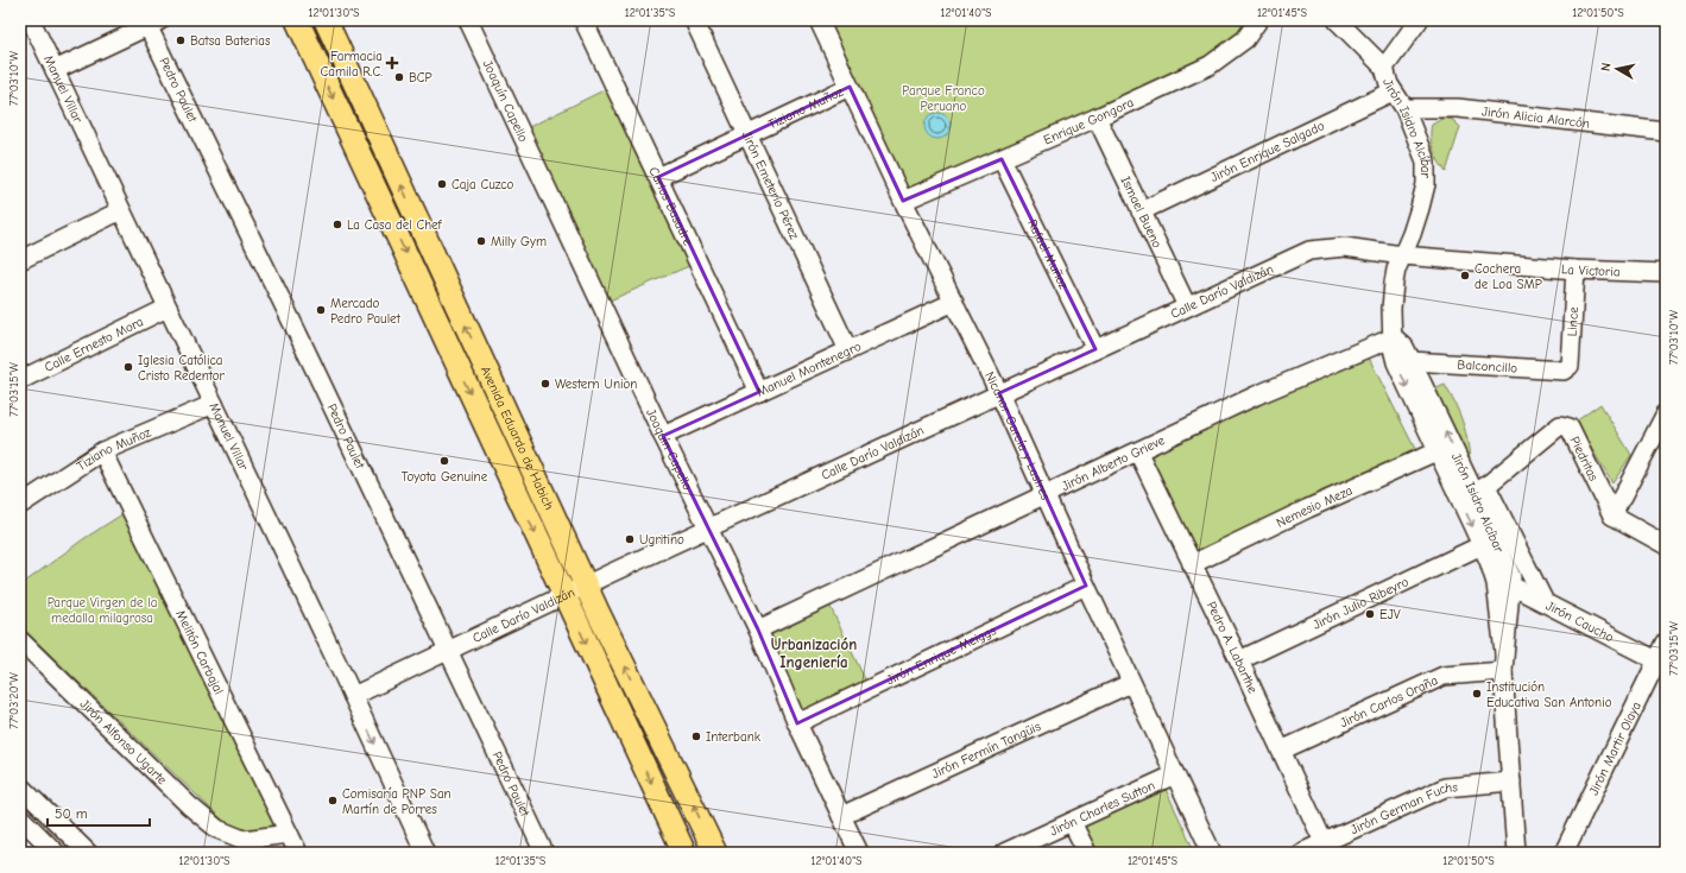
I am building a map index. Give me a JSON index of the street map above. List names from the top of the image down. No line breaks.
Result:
{"streets":{"main road":["Avenida Eduardo de Habich"],"street":["Manuel Villar","Pedro Paulet","Joaquín Capello","Tiziano Muñoz","Jirón Alicia Alarcón","Enrique Gongora","Jirón Isidro Alcíbar","Jirón Enrique Salgado","Jirón Emeterio Pérez","Carlos Basadre","Ismael Bueno","Rafael Muñoz","La Victoria","Calle Darío Valdizán","Lince","Calle Ernesto Mora","Balconcillo","Manuel Montenegro","Nicanor García y Lastres","Piedritas","Jirón Alberto Grieve","Nemesio Meza","Jirón Julio Ribeyro","Jirón Caucho","Pedro A. Labarthe","Melitón Carbajal","Jirón Enrique Meiggs","Jirón Carlos Oraña","Jirón Alfonso Ugarte","Jirón Martir Olaya","Jirón Fermín Tangüis","Jirón Charles Sutton","Jirón German Fuchs"]},"crossings":[["Manuel Villar","Tiziano Muñoz"],["Manuel Villar","Calle Darío Valdizán"],["Manuel Villar","Calle Ernesto Mora"],["Pedro Paulet","Calle Darío Valdizán"],["Joaquín Capello","Calle Darío Valdizán"],["Joaquín Capello","Manuel Montenegro"],["Joaquín Capello","Jirón Alberto Grieve"],["Joaquín Capello","Jirón Enrique Meiggs"],["Joaquín Capello","Jirón Fermín Tangüis"],["Tiziano Muñoz","Jirón Emeterio Pérez"],["Tiziano Muñoz","Carlos Basadre"],["Tiziano Muñoz","Nicanor García y Lastres"],["Tiziano Muñoz","Melitón Carbajal"],["Jirón Alicia Alarcón","Jirón Isidro Alcíbar"],["Enrique Gongora","Ismael Bueno"],["Enrique Gongora","Rafael Muñoz"],["Enrique Gongora","Nicanor García y Lastres"],["Jirón Isidro Alcíbar","Jirón Enrique Salgado"],["Jirón Isidro Alcíbar","La Victoria"],["Jirón Isidro Alcíbar","Calle Darío Valdizán"],["Jirón Isidro Alcíbar","Balconcillo"],["Jirón Isidro Alcíbar","Piedritas"],["Jirón Isidro Alcíbar","Jirón Alberto Grieve"],["Jirón Isidro Alcíbar","Nemesio Meza"],["Jirón Isidro Alcíbar","Jirón Julio Ribeyro"],["Jirón Isidro Alcíbar","Jirón Caucho"],["Jirón Isidro Alcíbar","Jirón Carlos Oraña"],["Jirón Isidro Alcíbar","Jirón German Fuchs"],["Jirón Enrique Salgado","Ismael Bueno"],["Jirón Emeterio Pérez","Manuel Montenegro"],["Carlos Basadre","Manuel Montenegro"],["Ismael Bueno","Calle Darío Valdizán"],["Rafael Muñoz","Calle Darío Valdizán"],["La Victoria","Calle Darío Valdizán"],["La Victoria","Lince"],["Calle Darío Valdizán","Nicanor García y Lastres"],["Calle Darío Valdizán","Avenida Eduardo de Habich"],["Lince","Balconcillo"],["Manuel Montenegro","Nicanor García y Lastres"],["Nicanor García y Lastres","Jirón Alberto Grieve"],["Nicanor García y Lastres","Jirón Enrique Meiggs"],["Nicanor García y Lastres","Jirón Fermín Tangüis"],["Nicanor García y Lastres","Jirón Charles Sutton"],["Jirón Alberto Grieve","Pedro A. Labarthe"],["Nemesio Meza","Pedro A. Labarthe"],["Jirón Julio Ribeyro","Pedro A. Labarthe"],["Jirón Caucho","Jirón Martir Olaya"],["Pedro A. Labarthe","Jirón Carlos Oraña"],["Pedro A. Labarthe","Jirón German Fuchs"],["Melitón Carbajal","Jirón Alfonso Ugarte"]],"districts":["Urbanización Ingeniería"],"parks":["Parque Franco Peruano","Parque Virgen de la medalla milagrosa"],"places":{"other":["Batsa Baterias","BCP","Caja Cuzco","La Casa del Chef","Milly Gym","Cochera de Loa SMP","Mercado Pedro Paulet","Iglesia Católica Cristo Redentor","Western Union","Toyota Genuine","Ugritino","EJV","Institución Educativa San Antonio","Interbank","Comisaría PNP San Martín de Porres"],"health":["Farmacia Camila R.C."]},"scale_bar":"50 m","north":"left","coordinates":["12°01'30\"S","12°01'35\"S","12°01'40\"S","12°01'45\"S","12°01'50\"S","77°03'10\"W","77°03'15\"W","77°03'20\"W"]}
